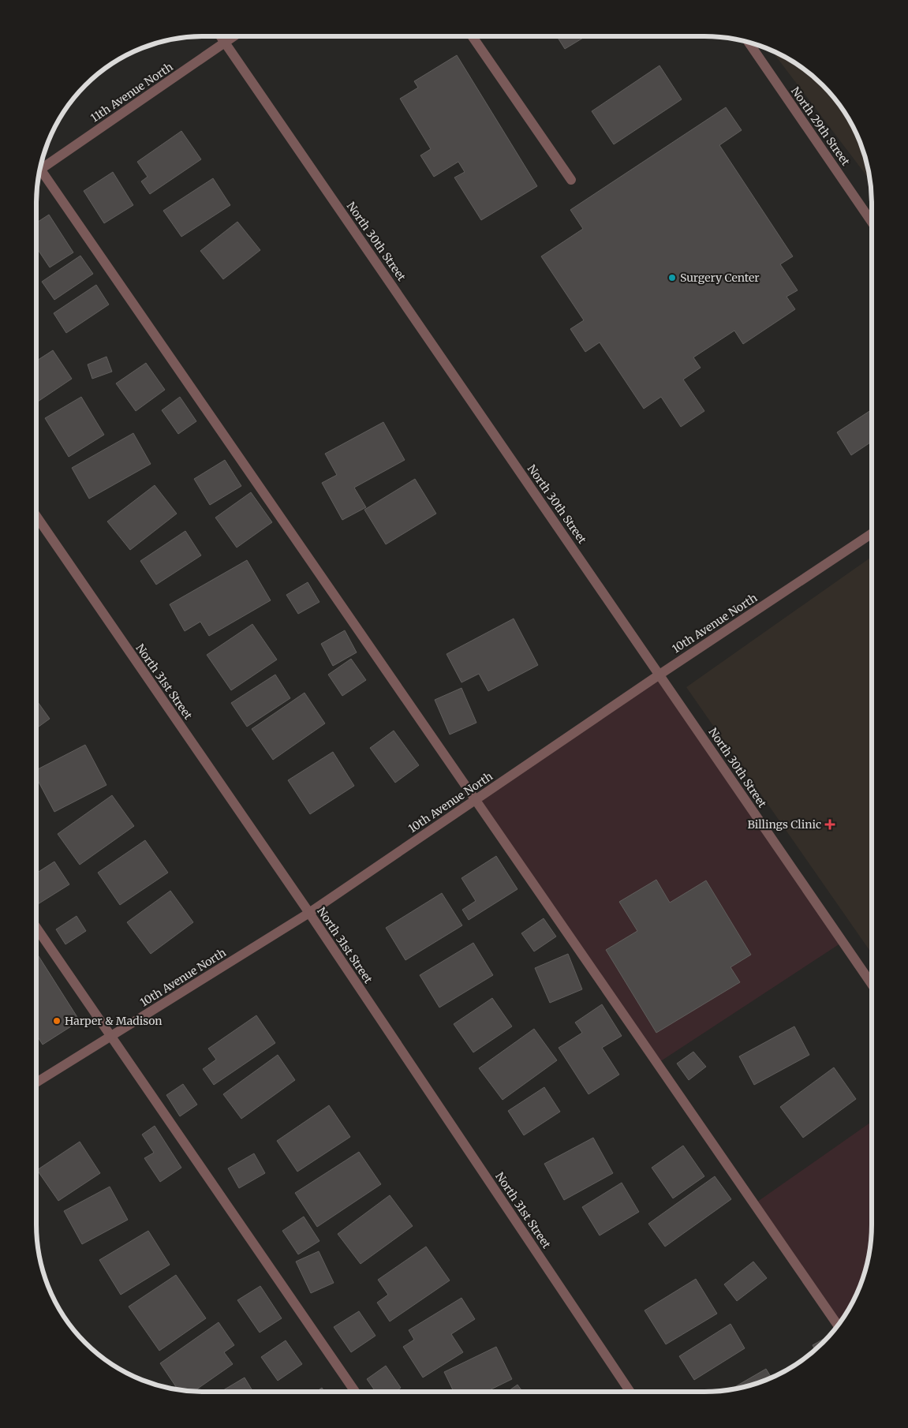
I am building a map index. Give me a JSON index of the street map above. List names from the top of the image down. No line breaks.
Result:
{"streets":{"street":["11th Avenue North","North 29th Street","North 30th Street","10th Avenue North","North 31st Street"]},"crossings":[["11th Avenue North","North 30th Street"],["North 30th Street","10th Avenue North"],["10th Avenue North","North 31st Street"]],"places":{"other":["Surgery Center","Harper & Madison"],"health":["Billings Clinic"]}}
